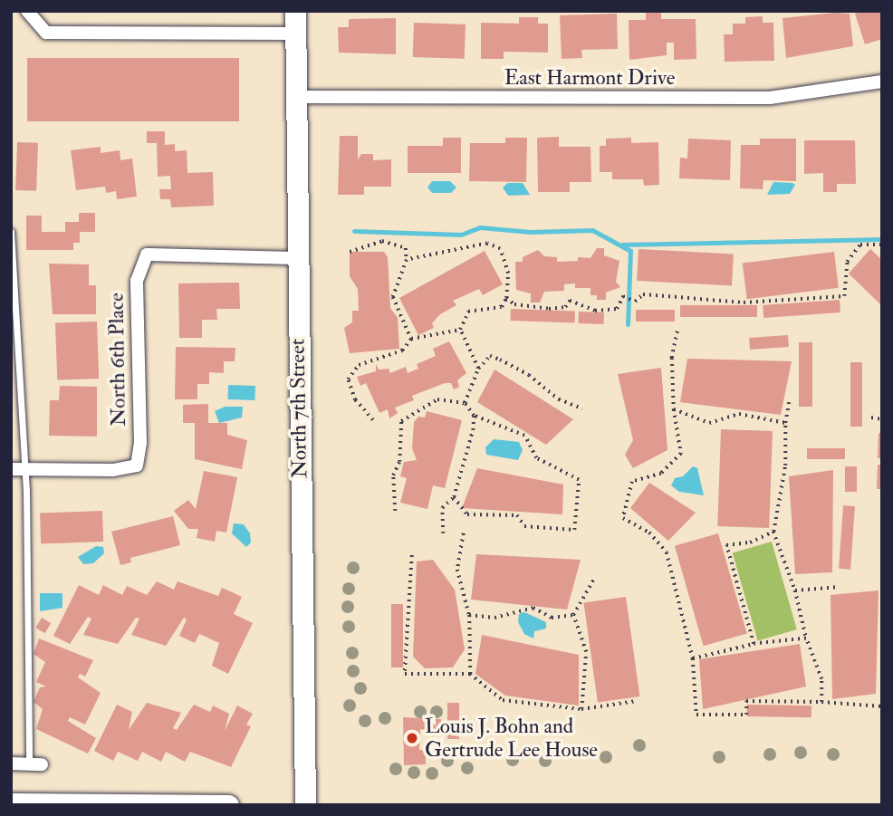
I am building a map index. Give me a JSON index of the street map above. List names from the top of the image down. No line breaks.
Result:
{"streets":{"main road":["North 7th Street"],"street":["East Harmont Drive","North 6th Place"]},"crossings":[["East Harmont Drive","North 7th Street"],["North 6th Place","North 7th Street"]],"places":["Louis J. Bohn and Gertrude Lee House"]}
